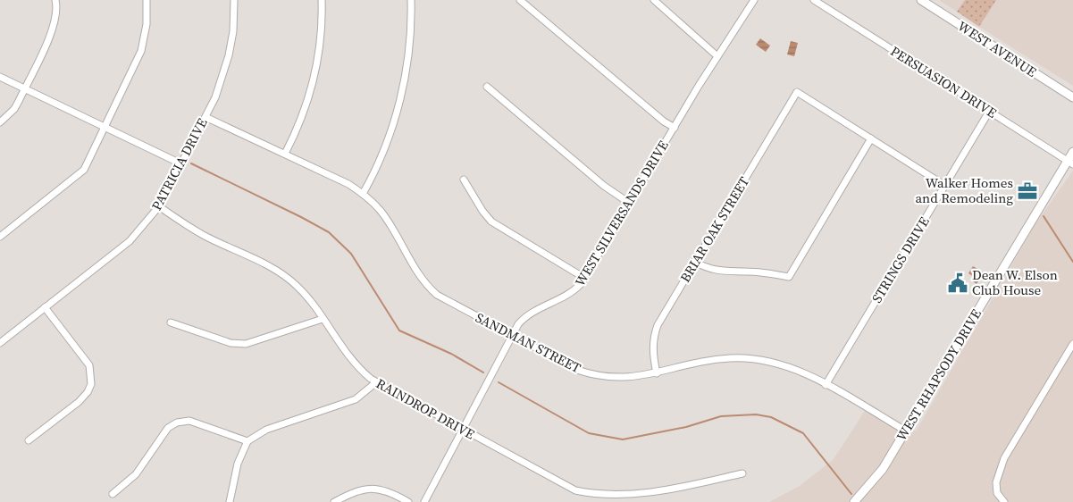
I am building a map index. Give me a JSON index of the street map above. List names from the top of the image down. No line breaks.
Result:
{"streets":{"street":["WEST AVENUE","PERSUASION DRIVE","PATRICIA DRIVE","WEST SILVERSANDS DRIVE","BRIAR OAK STREET","STRINGS DRIVE","SANDMAN STREET","WEST RHAPSODY DRIVE","RAINDROP DRIVE"]},"crossings":[["PERSUASION DRIVE","STRINGS DRIVE"],["PERSUASION DRIVE","WEST RHAPSODY DRIVE"],["PATRICIA DRIVE","SANDMAN STREET"],["PATRICIA DRIVE","RAINDROP DRIVE"],["WEST SILVERSANDS DRIVE","SANDMAN STREET"],["WEST SILVERSANDS DRIVE","RAINDROP DRIVE"],["BRIAR OAK STREET","SANDMAN STREET"],["STRINGS DRIVE","SANDMAN STREET"],["SANDMAN STREET","WEST RHAPSODY DRIVE"]],"places":{"office":["Walker Homes and Remodeling"],"public building":["Dean W. Elson Club House"]}}
